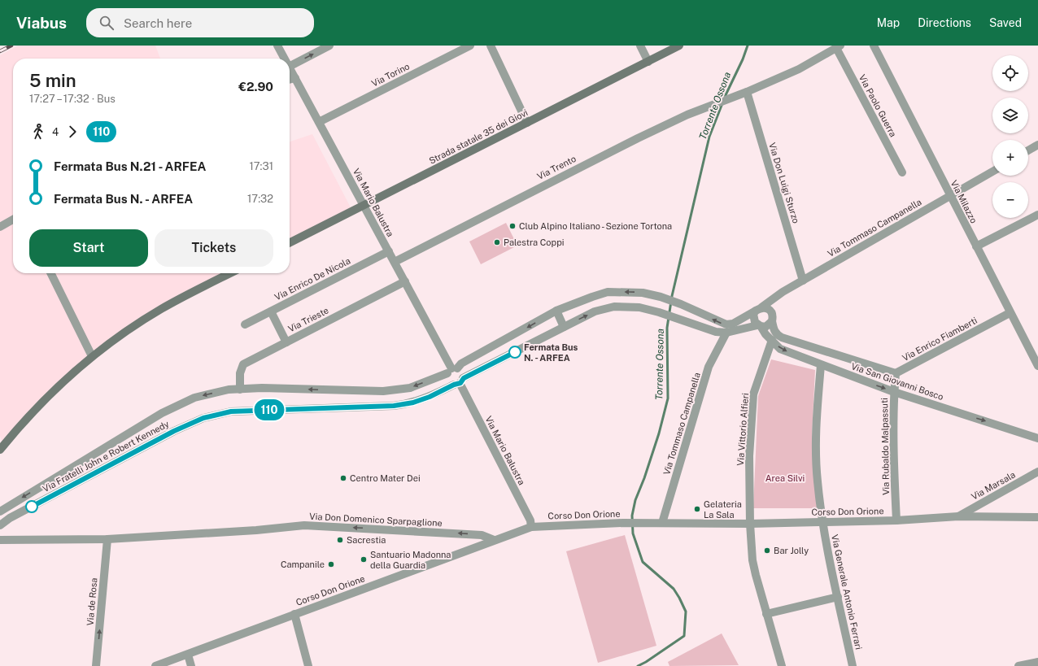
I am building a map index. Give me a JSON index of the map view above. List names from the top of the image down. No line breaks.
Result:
{"streets":{"main road":["Strada statale 35 dei Giovi"],"street":["Via Torino","Via Paolo Guerra","Via Trento","Via Don Luigi Sturzo","Via Milazzo","Via Mario Balustra","Via Tommaso Campanella","Via Enrico De Nicola","Via Trieste","Via Enrico Fiamberti","Via San Giovanni Bosco","Via Vittorio Alfieri","Via Rubaldo Malpassuti","Via Fratelli John e Robert Kennedy","Via Marsala","Corso Don Orione","Via Don Domenico Sparpaglione","Via Generale Antonio Ferrari","Via de Rosa"]},"crossings":[["Via Torino","Via Mario Balustra"],["Via Paolo Guerra","Via Trento"],["Strada statale 35 dei Giovi","Via Mario Balustra"],["Via Trento","Via Don Luigi Sturzo"],["Via Trento","Via Mario Balustra"],["Via Don Luigi Sturzo","Via Tommaso Campanella"],["Via Milazzo","Via Tommaso Campanella"],["Via Milazzo","Via Enrico Fiamberti"],["Via Mario Balustra","Via Enrico De Nicola"],["Via Mario Balustra","Via Trieste"],["Via Mario Balustra","Via Fratelli John e Robert Kennedy"],["Via Mario Balustra","Corso Don Orione"],["Via Tommaso Campanella","Via San Giovanni Bosco"],["Via Tommaso Campanella","Via Fratelli John e Robert Kennedy"],["Via Tommaso Campanella","Corso Don Orione"],["Via Trieste","Via Fratelli John e Robert Kennedy"],["Via Enrico Fiamberti","Via San Giovanni Bosco"],["Via San Giovanni Bosco","Via Vittorio Alfieri"],["Via San Giovanni Bosco","Via Rubaldo Malpassuti"],["Via San Giovanni Bosco","Via Fratelli John e Robert Kennedy"],["Via San Giovanni Bosco","Via Generale Antonio Ferrari"],["Via Vittorio Alfieri","Corso Don Orione"],["Via Rubaldo Malpassuti","Corso Don Orione"],["Via Marsala","Corso Don Orione"],["Corso Don Orione","Via Don Domenico Sparpaglione"],["Corso Don Orione","Via Generale Antonio Ferrari"],["Via Don Domenico Sparpaglione","Via de Rosa"]],"one_way":["Via Don Domenico Sparpaglione","Via de Rosa"],"water":["Torrente Ossona"],"parks":["Area Silvi"],"places":["Club Alpino Italiano - Sezione Tortona","Palestra Coppi","Fermata Bus N. - ARFEA","Centro Mater Dei","Gelateria La Sala","Sacrestia","Bar Jolly","Santuario Madonna della Guardia","Campanile"],"lines":["bus line 110"],"page":{"header":"Viabus","search":"Search here","nav":["Map","Directions","Saved"],"on_map":"110","map_buttons":["+","−"],"heading":["5 min","17:27 – 17:32 · Bus","€2.90"],"legs":["4","110"],"list":[{"name":"Fermata Bus N.21 - ARFEA","value":"17:31"},{"name":"Fermata Bus N. - ARFEA","value":"17:32"}],"buttons":["Start","Tickets"]}}
